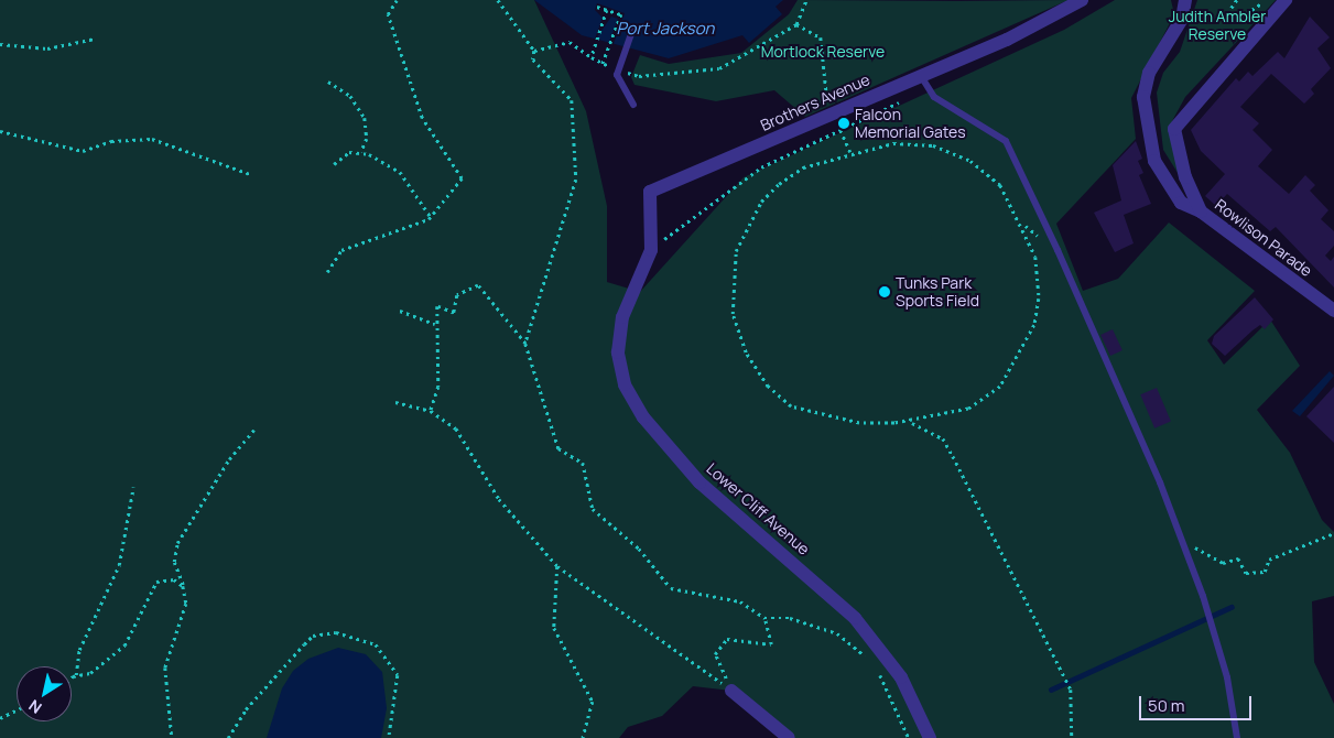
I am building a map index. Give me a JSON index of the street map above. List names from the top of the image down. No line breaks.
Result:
{"streets":{"street":["Brothers Avenue","Rowlison Parade","Lower Cliff Avenue"]},"crossings":[["Brothers Avenue","Lower Cliff Avenue"]],"water":["Port Jackson"],"parks":["Judith Ambler Reserve","Mortlock Reserve"],"places":["Falcon Memorial Gates","Tunks Park Sports Field"],"scale_bar":"50 m","north":"bottom left"}
